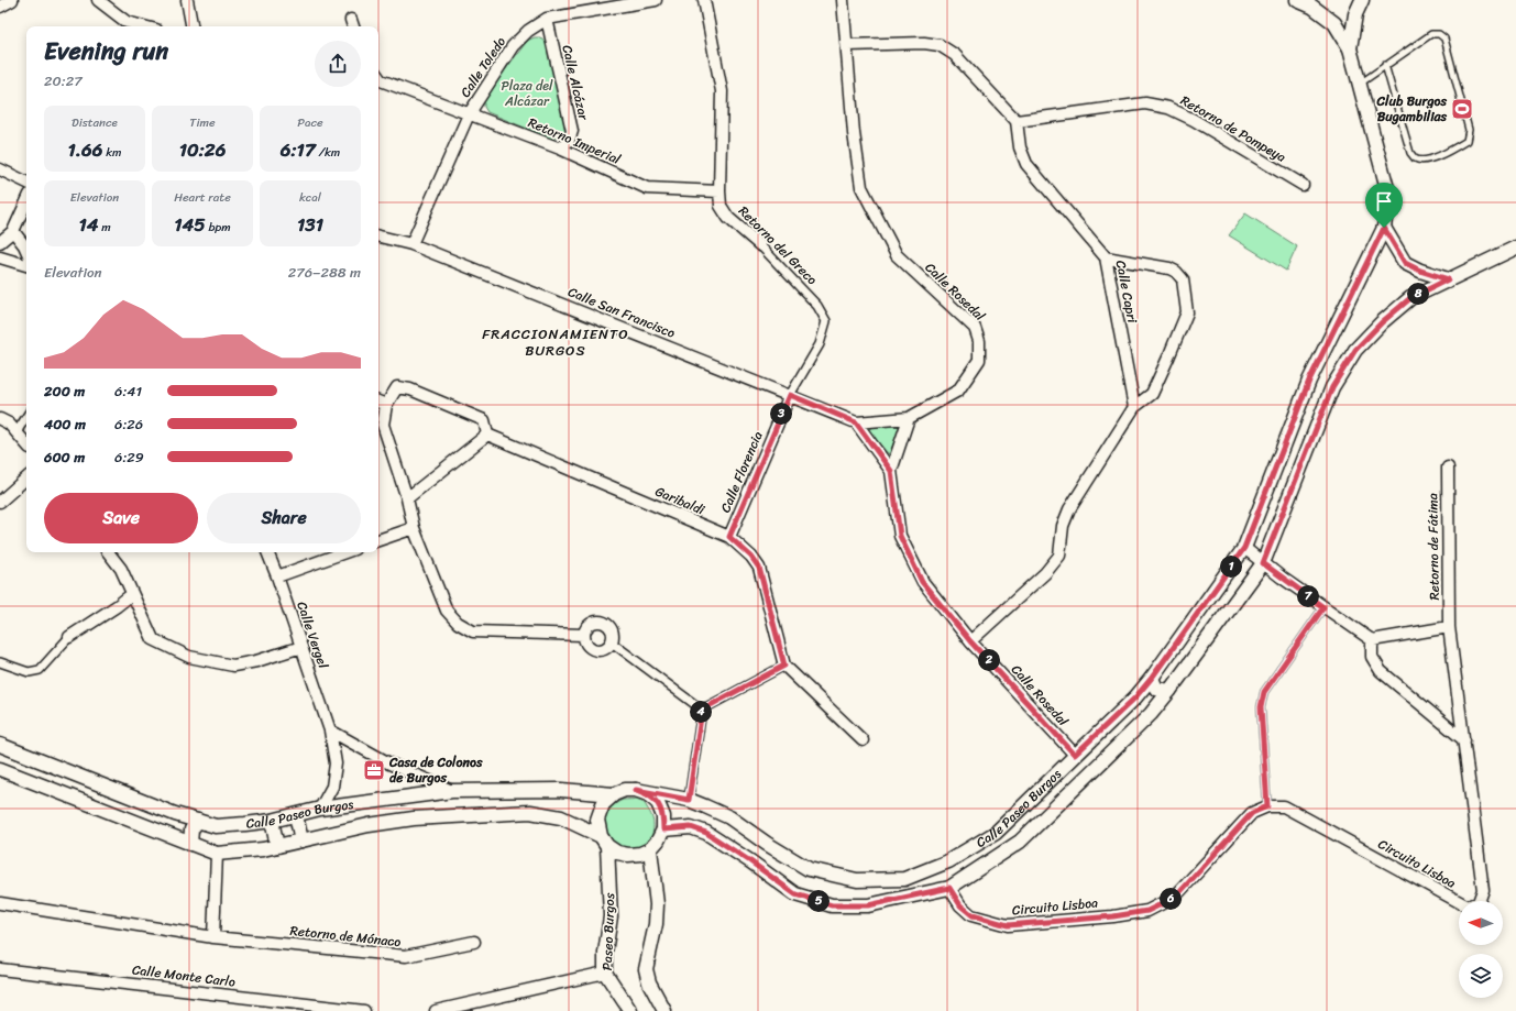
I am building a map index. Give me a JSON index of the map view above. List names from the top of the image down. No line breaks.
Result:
{"streets":{"street":["Calle Toledo","Calle Alcázar","Retorno de Pompeya","Retorno Imperial","Retorno del Greco","Calle Rosedal","Calle Capri","Calle San Francisco","Calle Florencia","Garibaldi","Retorno de Fátima","Calle Vergel","Calle Paseo Burgos","Circuito Lisboa","Paseo Burgos","Retorno de Mónaco","Calle Monte Carlo"]},"crossings":[["Calle Toledo","Calle Alcázar"],["Calle Toledo","Retorno Imperial"],["Calle Toledo","Calle San Francisco"],["Calle Alcázar","Retorno Imperial"],["Retorno de Pompeya","Calle Capri"],["Retorno Imperial","Retorno del Greco"],["Retorno del Greco","Calle San Francisco"],["Retorno del Greco","Calle Florencia"],["Calle Rosedal","Calle San Francisco"],["Calle Rosedal","Calle Paseo Burgos"],["Calle San Francisco","Calle Florencia"],["Calle Florencia","Garibaldi"],["Retorno de Fátima","Circuito Lisboa"],["Calle Vergel","Calle Paseo Burgos"],["Calle Paseo Burgos","Circuito Lisboa"],["Calle Paseo Burgos","Paseo Burgos"]],"districts":["FRACCIONAMIENTO BURGOS"],"parks":["Plaza del Alcázar"],"places":{"sports":["Club Burgos Bugambilias"],"office":["Casa de Colonos de Burgos"]},"north":"left","page":{"heading":["Evening run","20:27"],"stats":[["Distance","1.66 km"],["Time","10:26"],["Pace","6:17 /km"],["Elevation","14 m"],["Heart rate","145 bpm"],["kcal","131"]],"chart":["Elevation","276–288 m"],"pins":["8","3","1","7","2","4","6","5"],"list":[{"name":"200 m","note":"6:41"},{"name":"400 m","note":"6:26"},{"name":"600 m","note":"6:29"}],"buttons":["Save","Share"]}}
